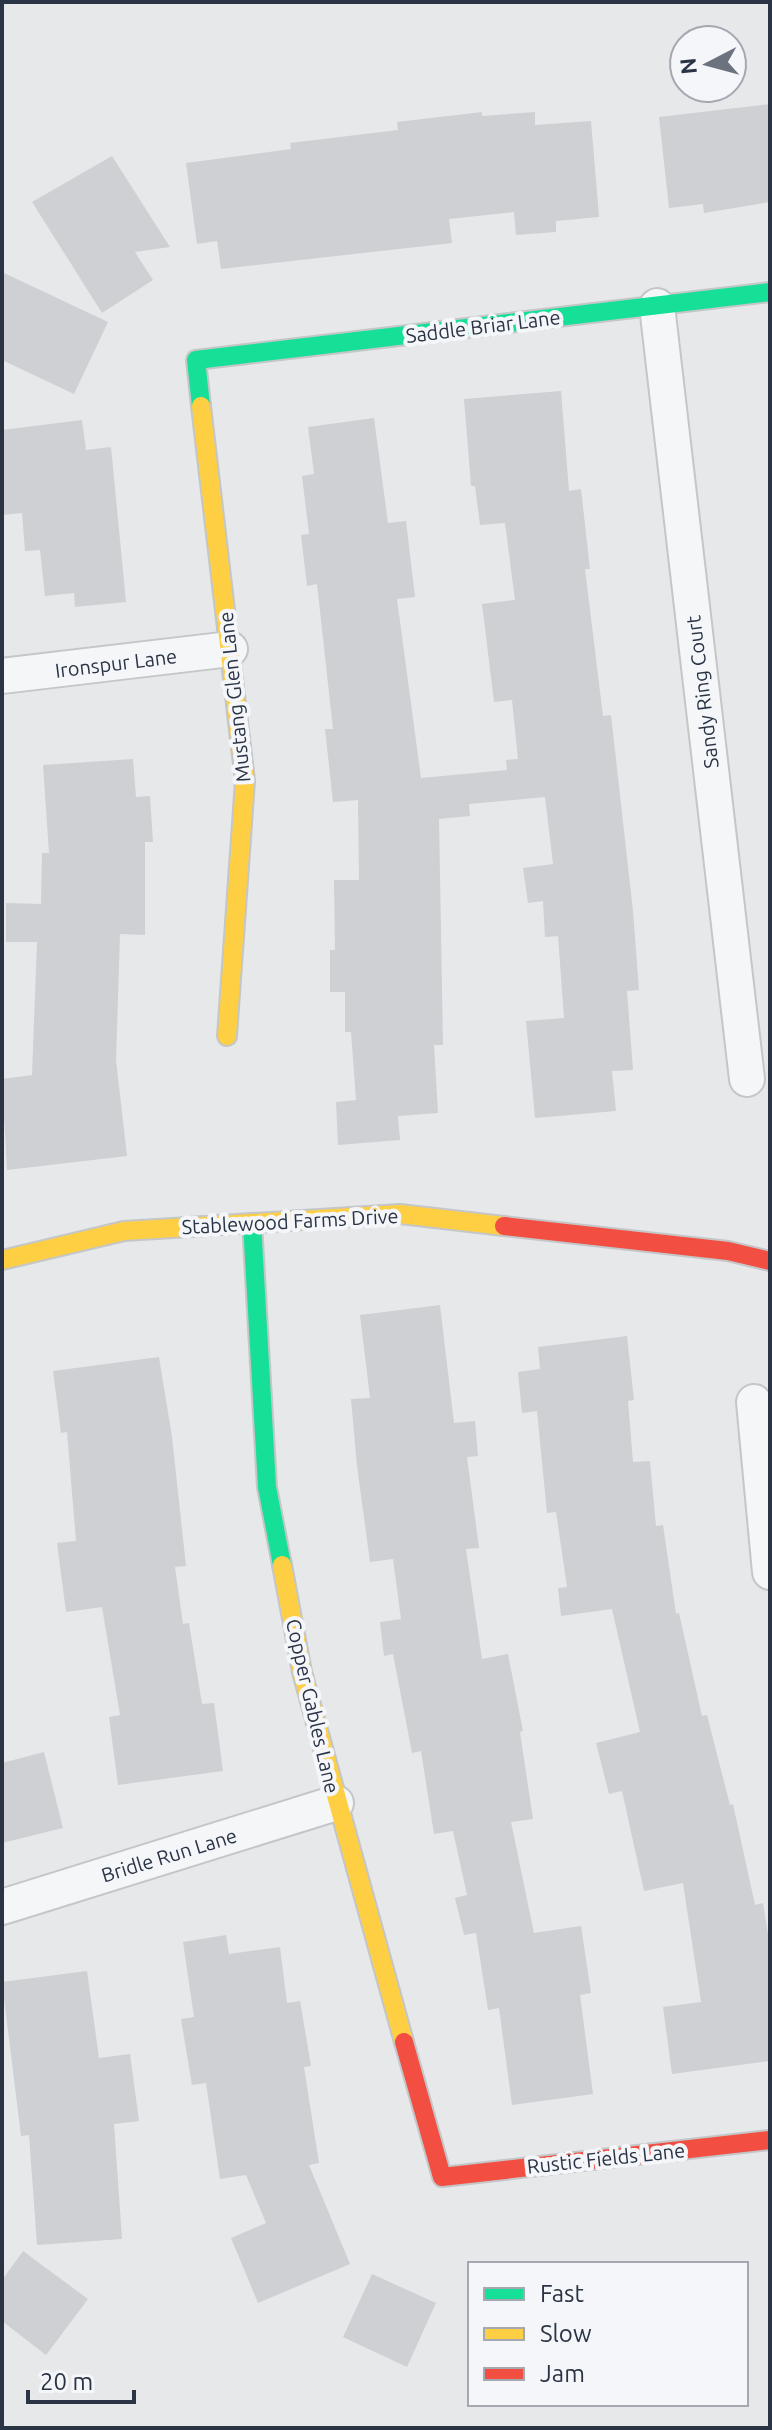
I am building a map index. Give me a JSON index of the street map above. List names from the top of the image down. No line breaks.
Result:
{"streets":{"street":["Saddle Briar Lane","Ironspur Lane","Sandy Ring Court","Mustang Glen Lane","Stablewood Farms Drive","Copper Gables Lane","Bridle Run Lane","Rustic Fields Lane"]},"crossings":[["Saddle Briar Lane","Sandy Ring Court"],["Saddle Briar Lane","Mustang Glen Lane"],["Ironspur Lane","Mustang Glen Lane"],["Stablewood Farms Drive","Copper Gables Lane"],["Copper Gables Lane","Bridle Run Lane"],["Copper Gables Lane","Rustic Fields Lane"]],"legend":["Fast","Slow","Jam"],"scale_bar":"20 m","north":"left"}
